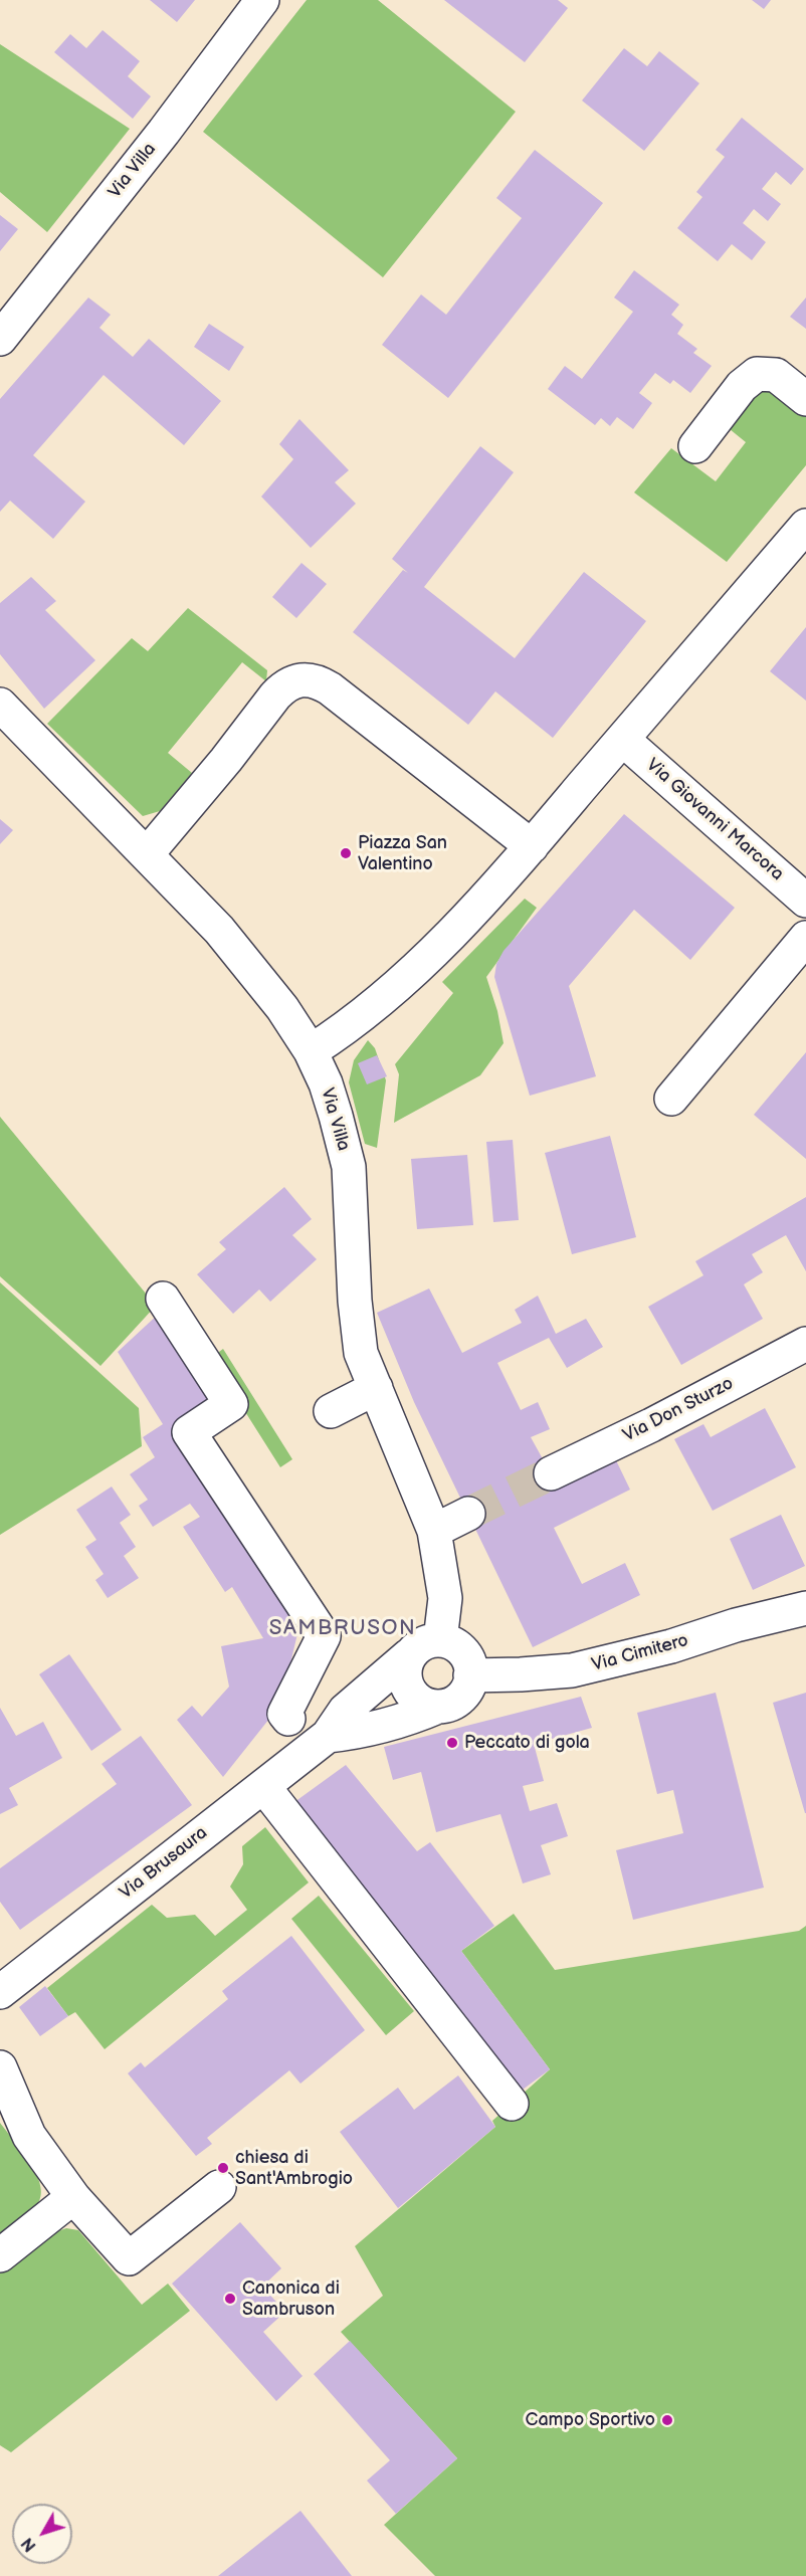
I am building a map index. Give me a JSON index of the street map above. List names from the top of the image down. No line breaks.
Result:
{"streets":{"street":["Via Villa","Via Giovanni Marcora","Via Don Sturzo","Via Cimitero","Via Brusaura"]},"crossings":[["Via Villa","Via Cimitero"],["Via Villa","Via Brusaura"],["Via Cimitero","Via Brusaura"]],"districts":["SAMBRUSON"],"places":["Piazza San Valentino","Peccato di gola","chiesa di Sant'Ambrogio","Canonica di Sambruson","Campo Sportivo"],"north":"bottom left"}
